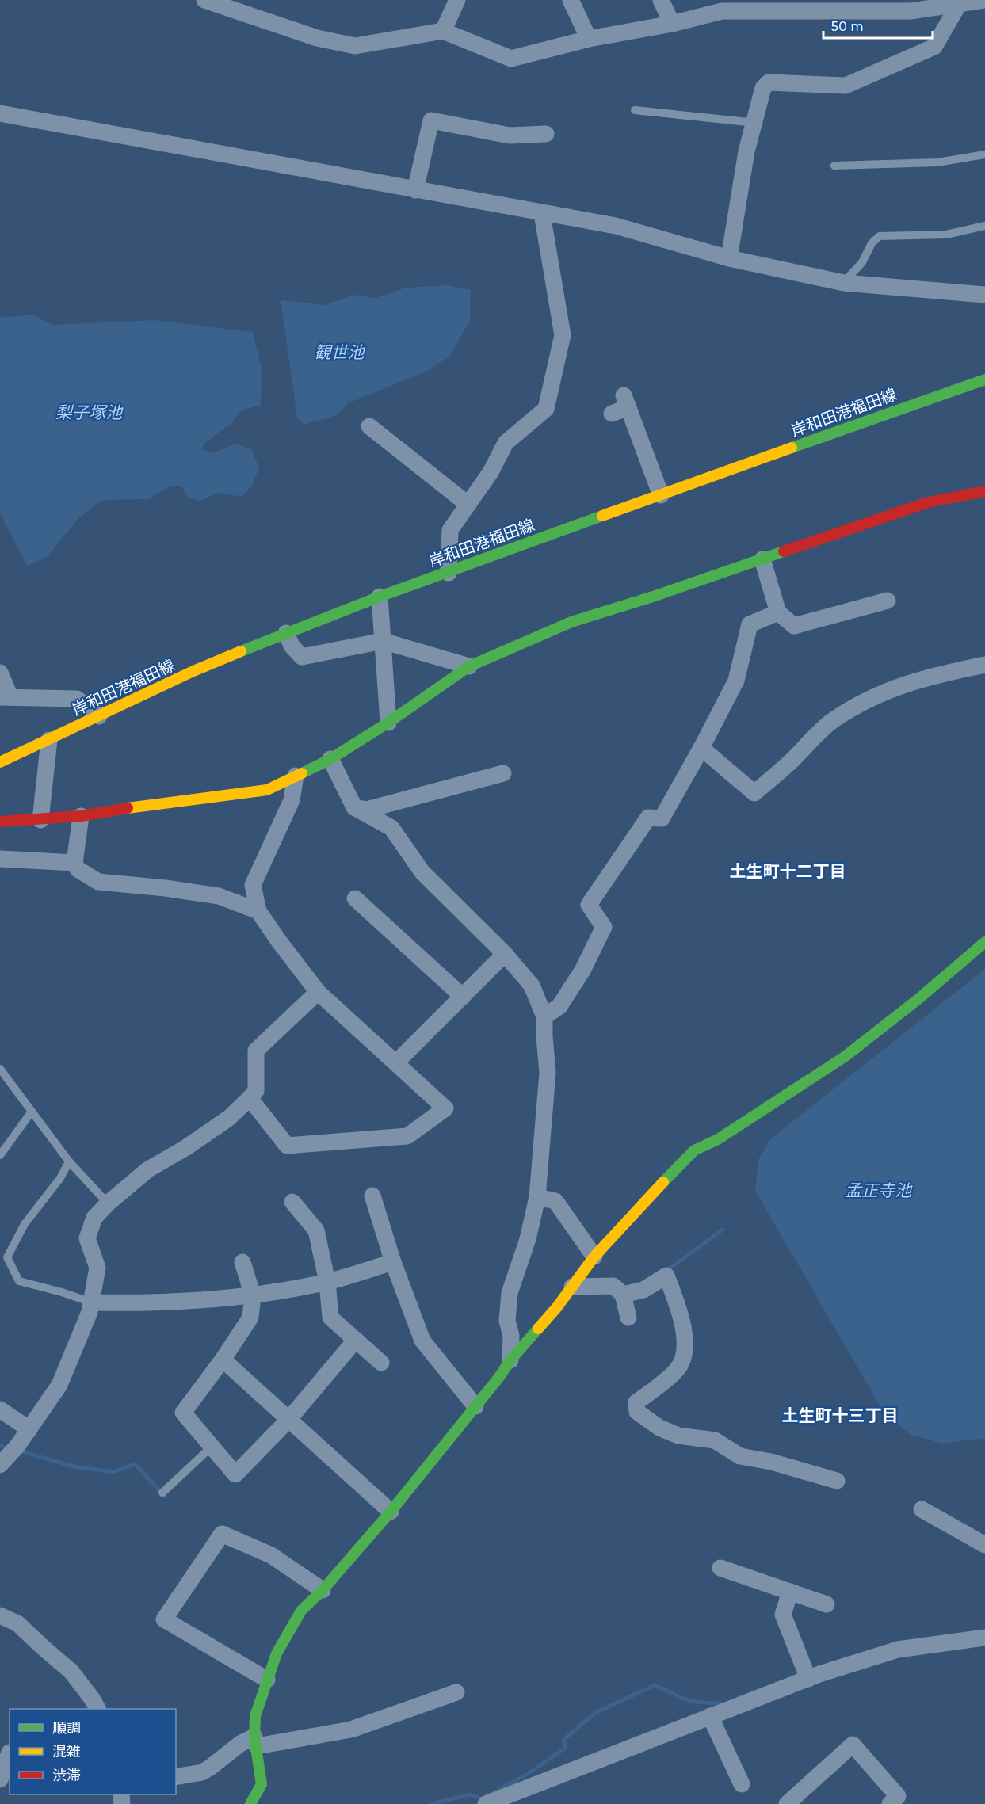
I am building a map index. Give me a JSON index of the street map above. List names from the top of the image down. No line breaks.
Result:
{"streets":{"street":["岸和田港福田線"]},"districts":["土生町十二丁目","土生町十三丁目"],"water":["観世池","梨子塚池","孟正寺池"],"legend":["順調","混雑","渋滞"],"scale_bar":"50 m"}
